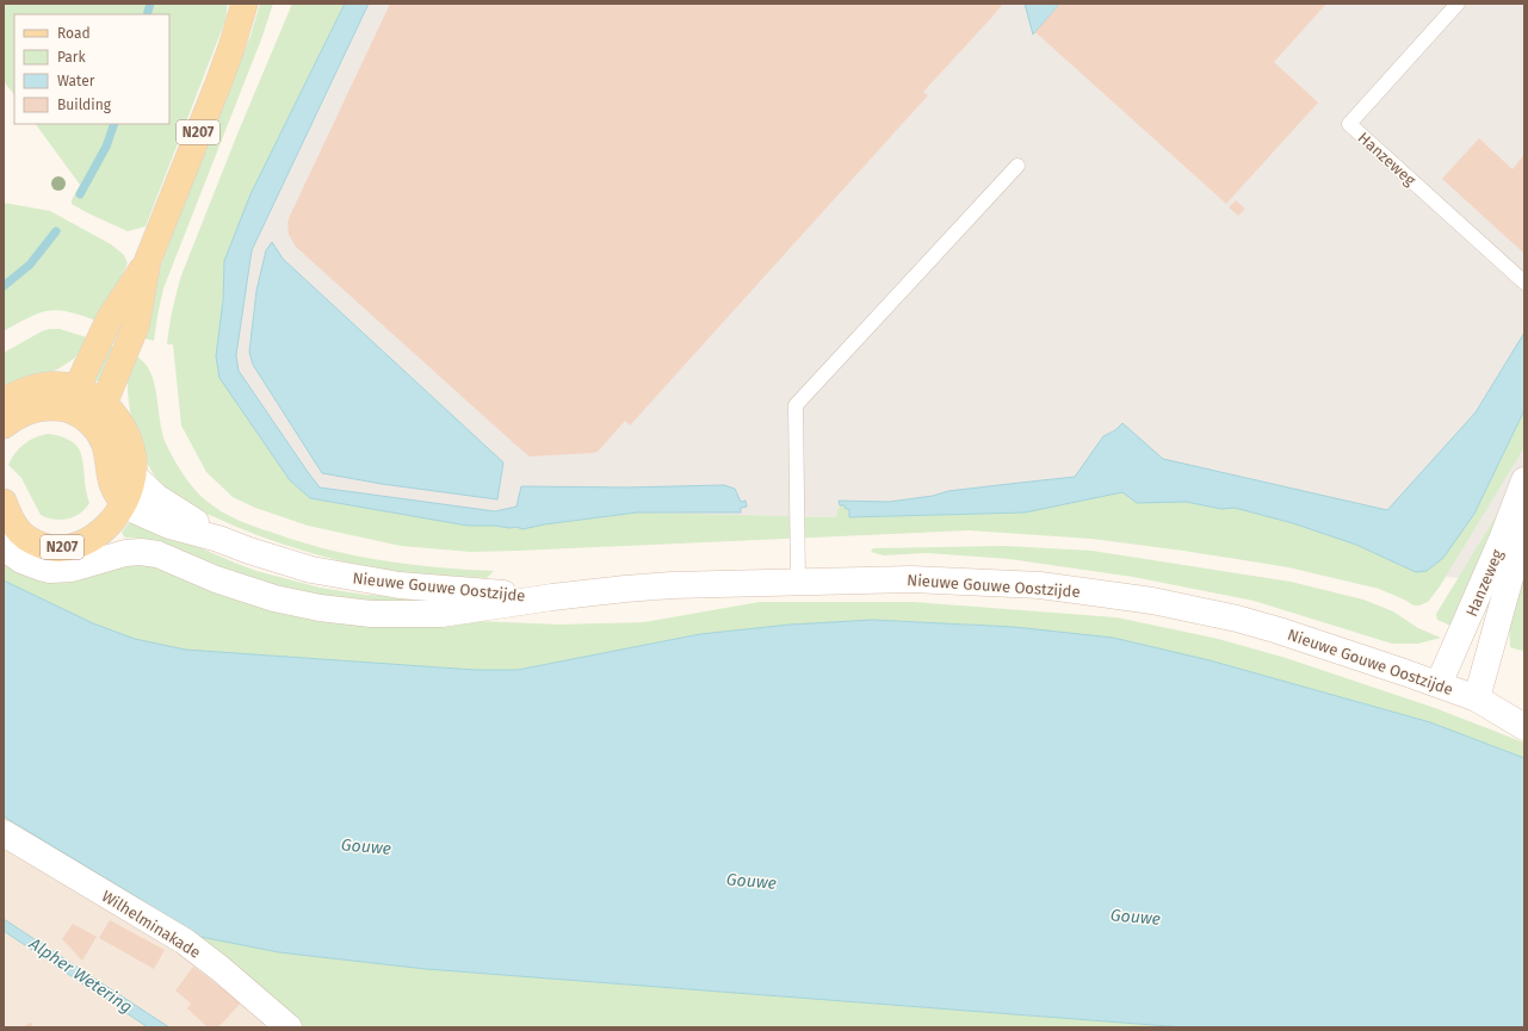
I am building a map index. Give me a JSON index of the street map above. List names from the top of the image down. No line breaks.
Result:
{"streets":{"main road":["N207","Hanzeweg","Nieuwe Gouwe Oostzijde","Wilhelminakade"]},"crossings":[["N207","Nieuwe Gouwe Oostzijde"],["Hanzeweg","Nieuwe Gouwe Oostzijde"]],"water":["Gouwe","Alpher Wetering"],"legend":["Road","Park","Water","Building"]}
